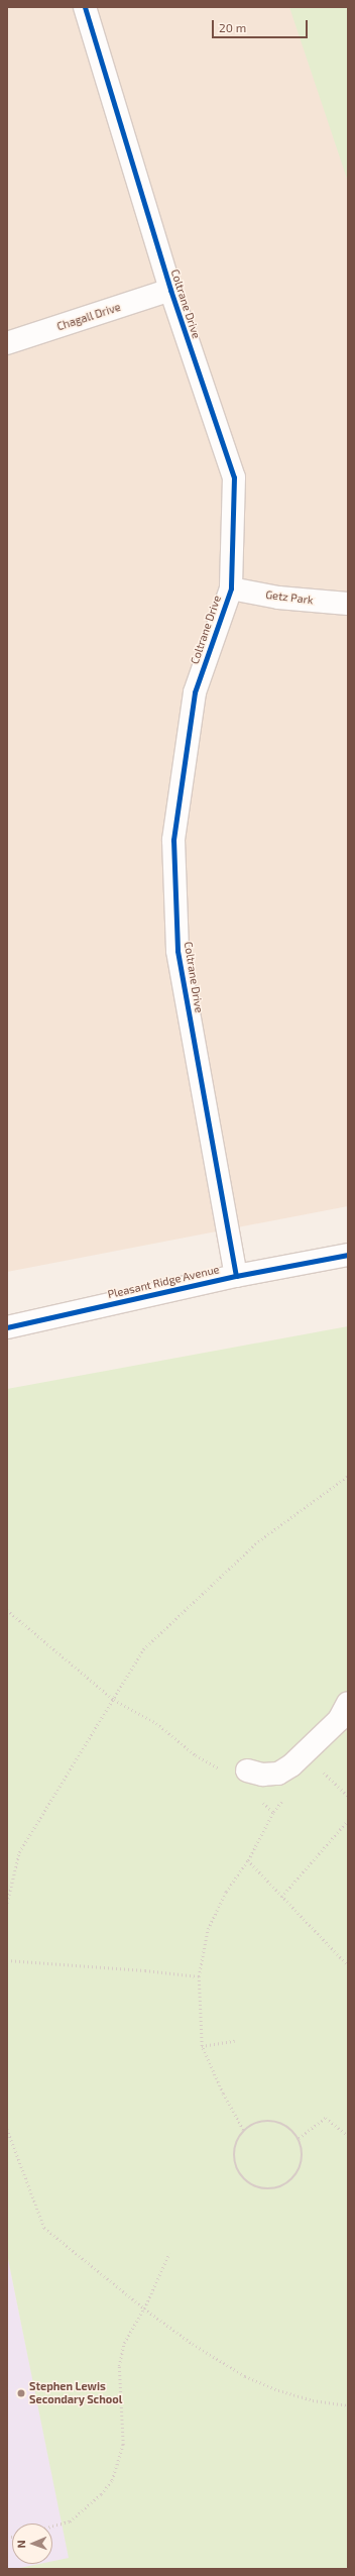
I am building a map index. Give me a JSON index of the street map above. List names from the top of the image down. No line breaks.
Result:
{"streets":{"street":["Coltrane Drive","Chagall Drive","Getz Park","Pleasant Ridge Avenue"]},"crossings":[["Coltrane Drive","Chagall Drive"],["Coltrane Drive","Getz Park"],["Coltrane Drive","Pleasant Ridge Avenue"]],"places":["Stephen Lewis Secondary School"],"scale_bar":"20 m","north":"left"}
